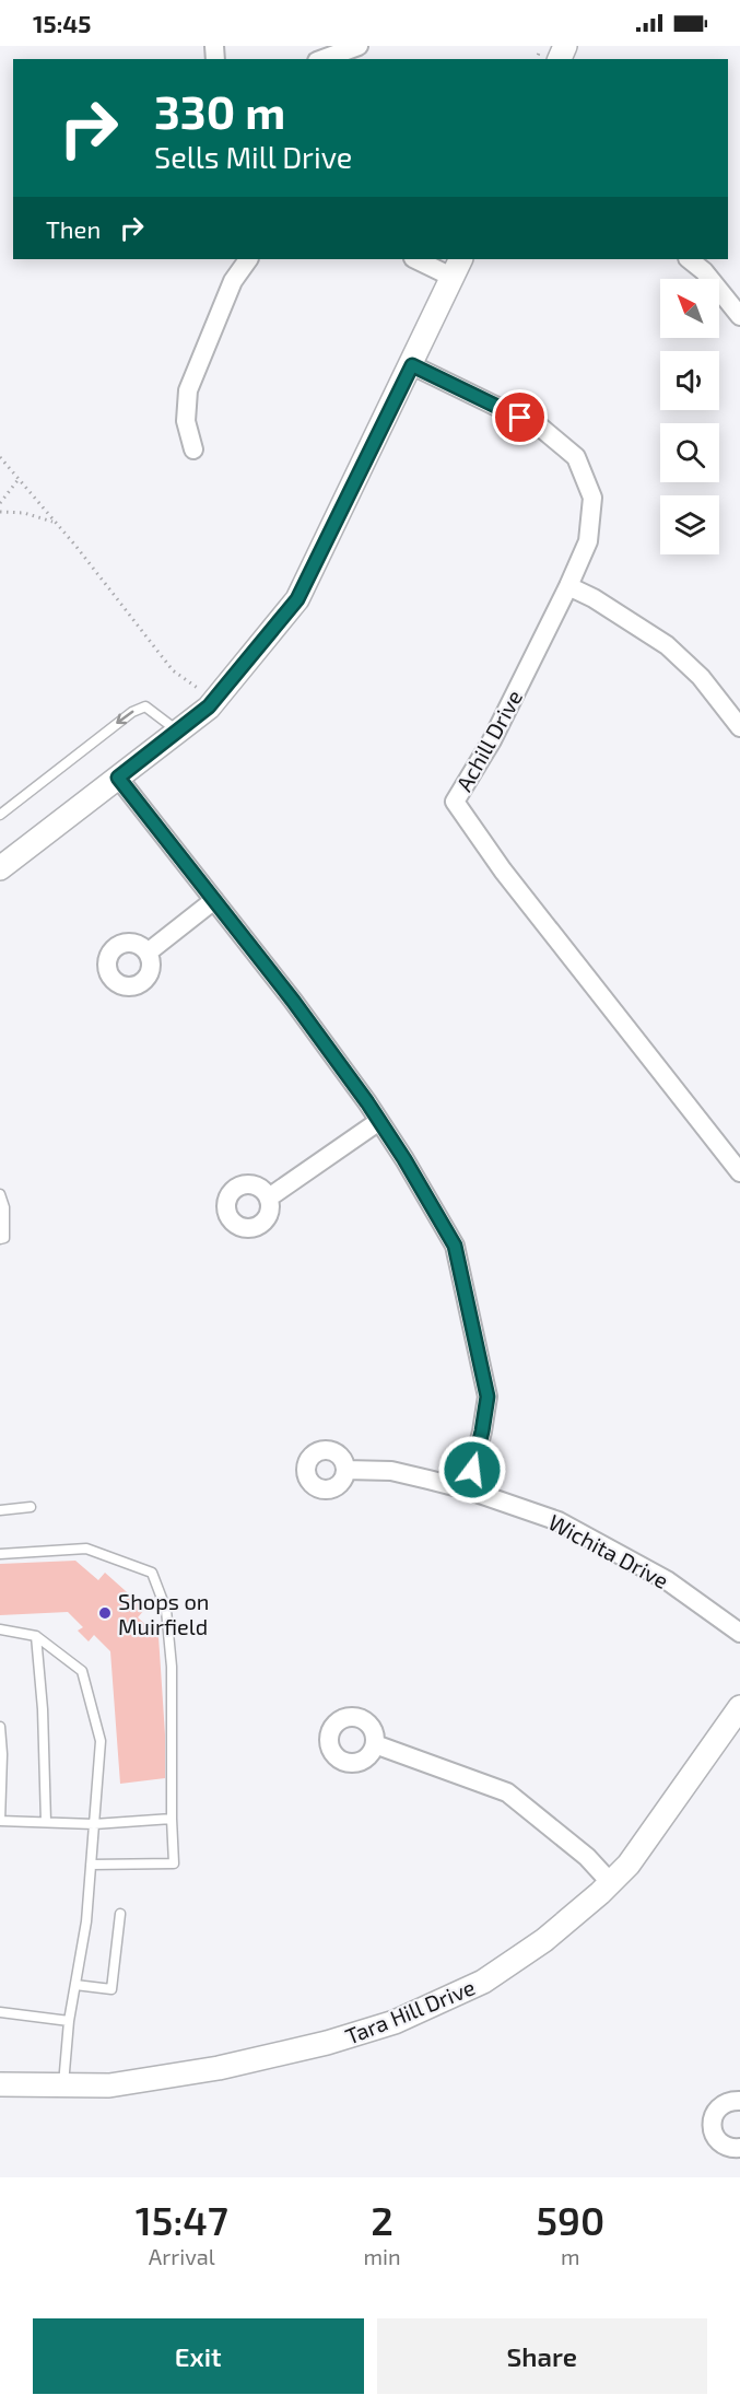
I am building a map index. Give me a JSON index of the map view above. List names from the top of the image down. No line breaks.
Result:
{"streets":{"street":["Achill Drive","Wichita Drive","Tara Hill Drive"]},"places":["Shops on Muirfield"],"north":"top left","page":{"status":"15:45","turn":["330 m","Sells Mill Drive"],"then":"Then","eta":["15:47","Arrival","2","min","590","m"],"buttons":["Exit","Share"]}}
